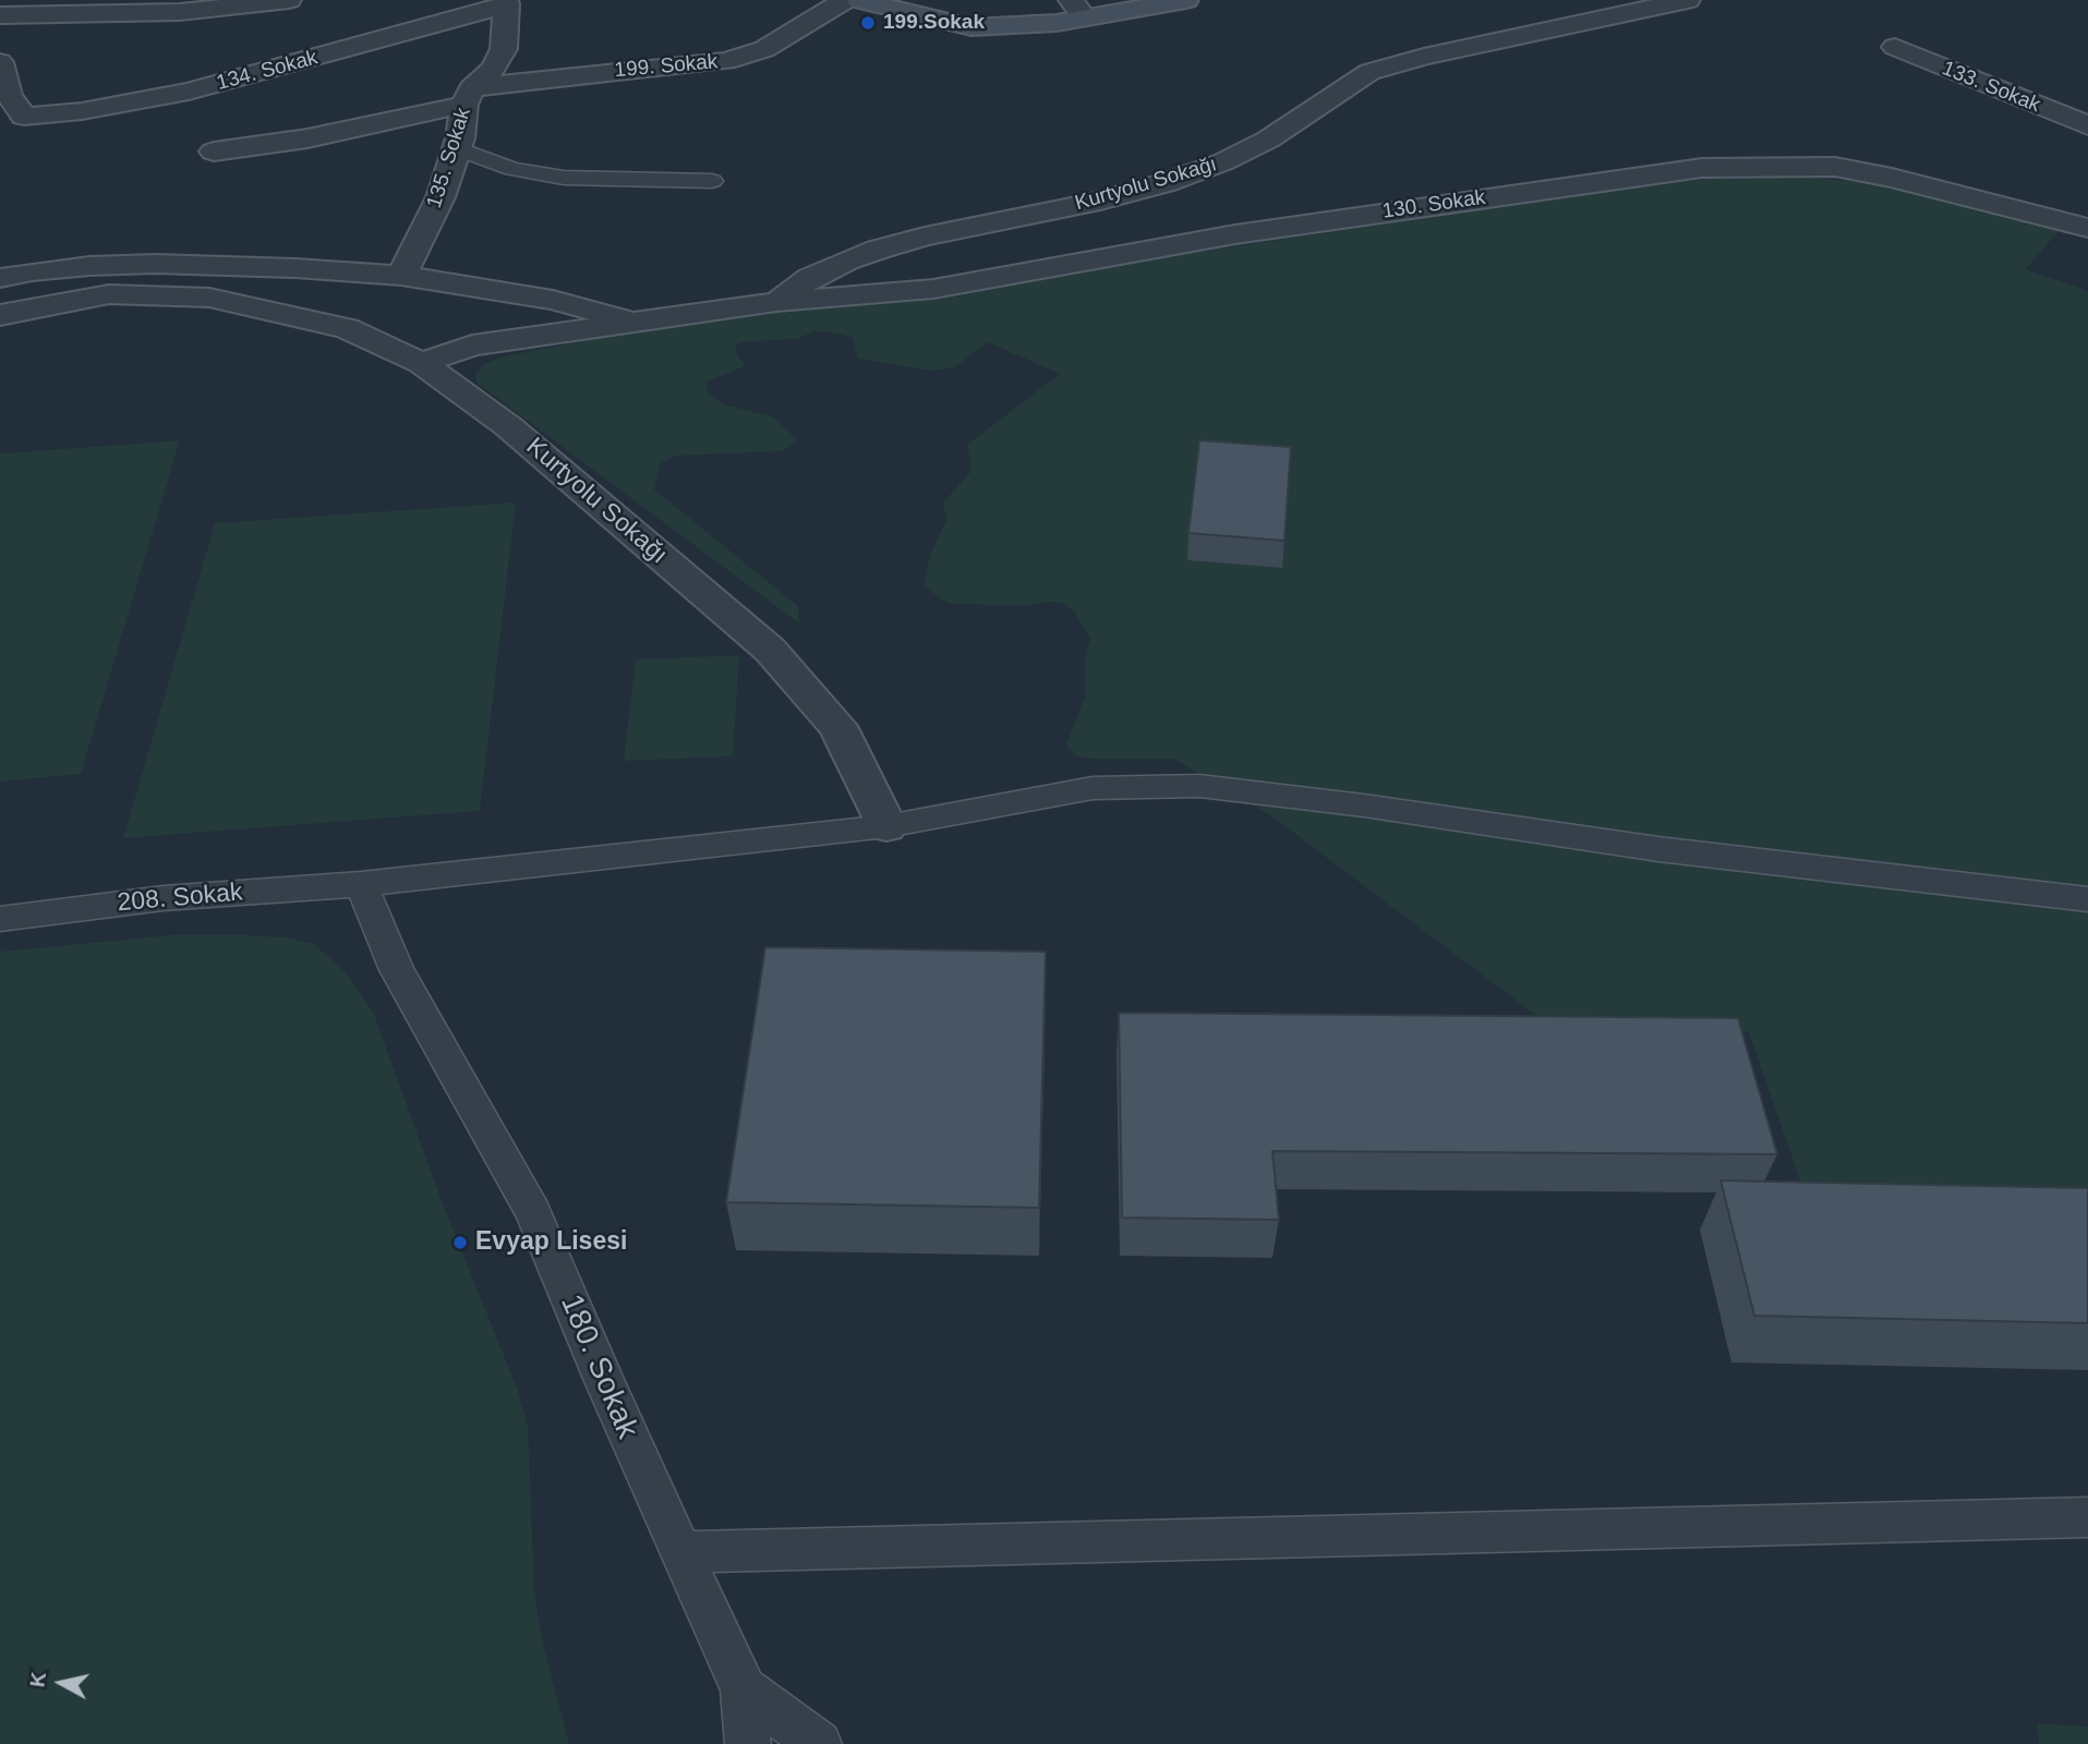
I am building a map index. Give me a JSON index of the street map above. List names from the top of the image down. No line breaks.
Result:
{"streets":{"street":["199. Sokak","134. Sokak","133. Sokak","135. Sokak","Kurtyolu Sokağı","130. Sokak"],"lane":["208. Sokak","180. Sokak"]},"crossings":[["199. Sokak","135. Sokak"],["134. Sokak","135. Sokak"],["135. Sokak","Kurtyolu Sokağı"],["Kurtyolu Sokağı","130. Sokak"],["Kurtyolu Sokağı","208. Sokak"],["208. Sokak","180. Sokak"]],"places":["199.Sokak","Evyap Lisesi"],"north":"left"}
